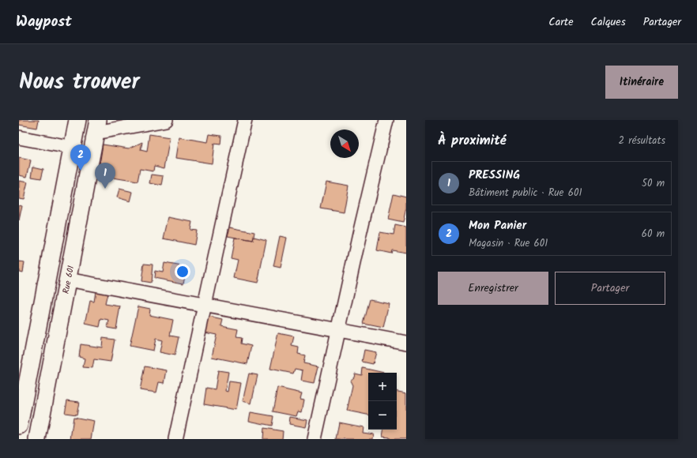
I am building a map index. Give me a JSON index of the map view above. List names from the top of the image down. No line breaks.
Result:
{"streets":{"street":["Rue 601"]},"north":"bottom right","page":{"header":"Waypost","nav":["Carte","Calques","Partager"],"title":"Nous trouver","buttons":["Itinéraire",["Enregistrer","Partager"]],"heading":["À proximité","2 résultats"],"pins":["2","1"],"list":[{"mark":"1","name":"PRESSING","note":"Bâtiment public · Rue 601","value":"50 m"},{"mark":"2","name":"Mon Panier","note":"Magasin · Rue 601","value":"60 m"}],"map_buttons":["+","−"]}}
